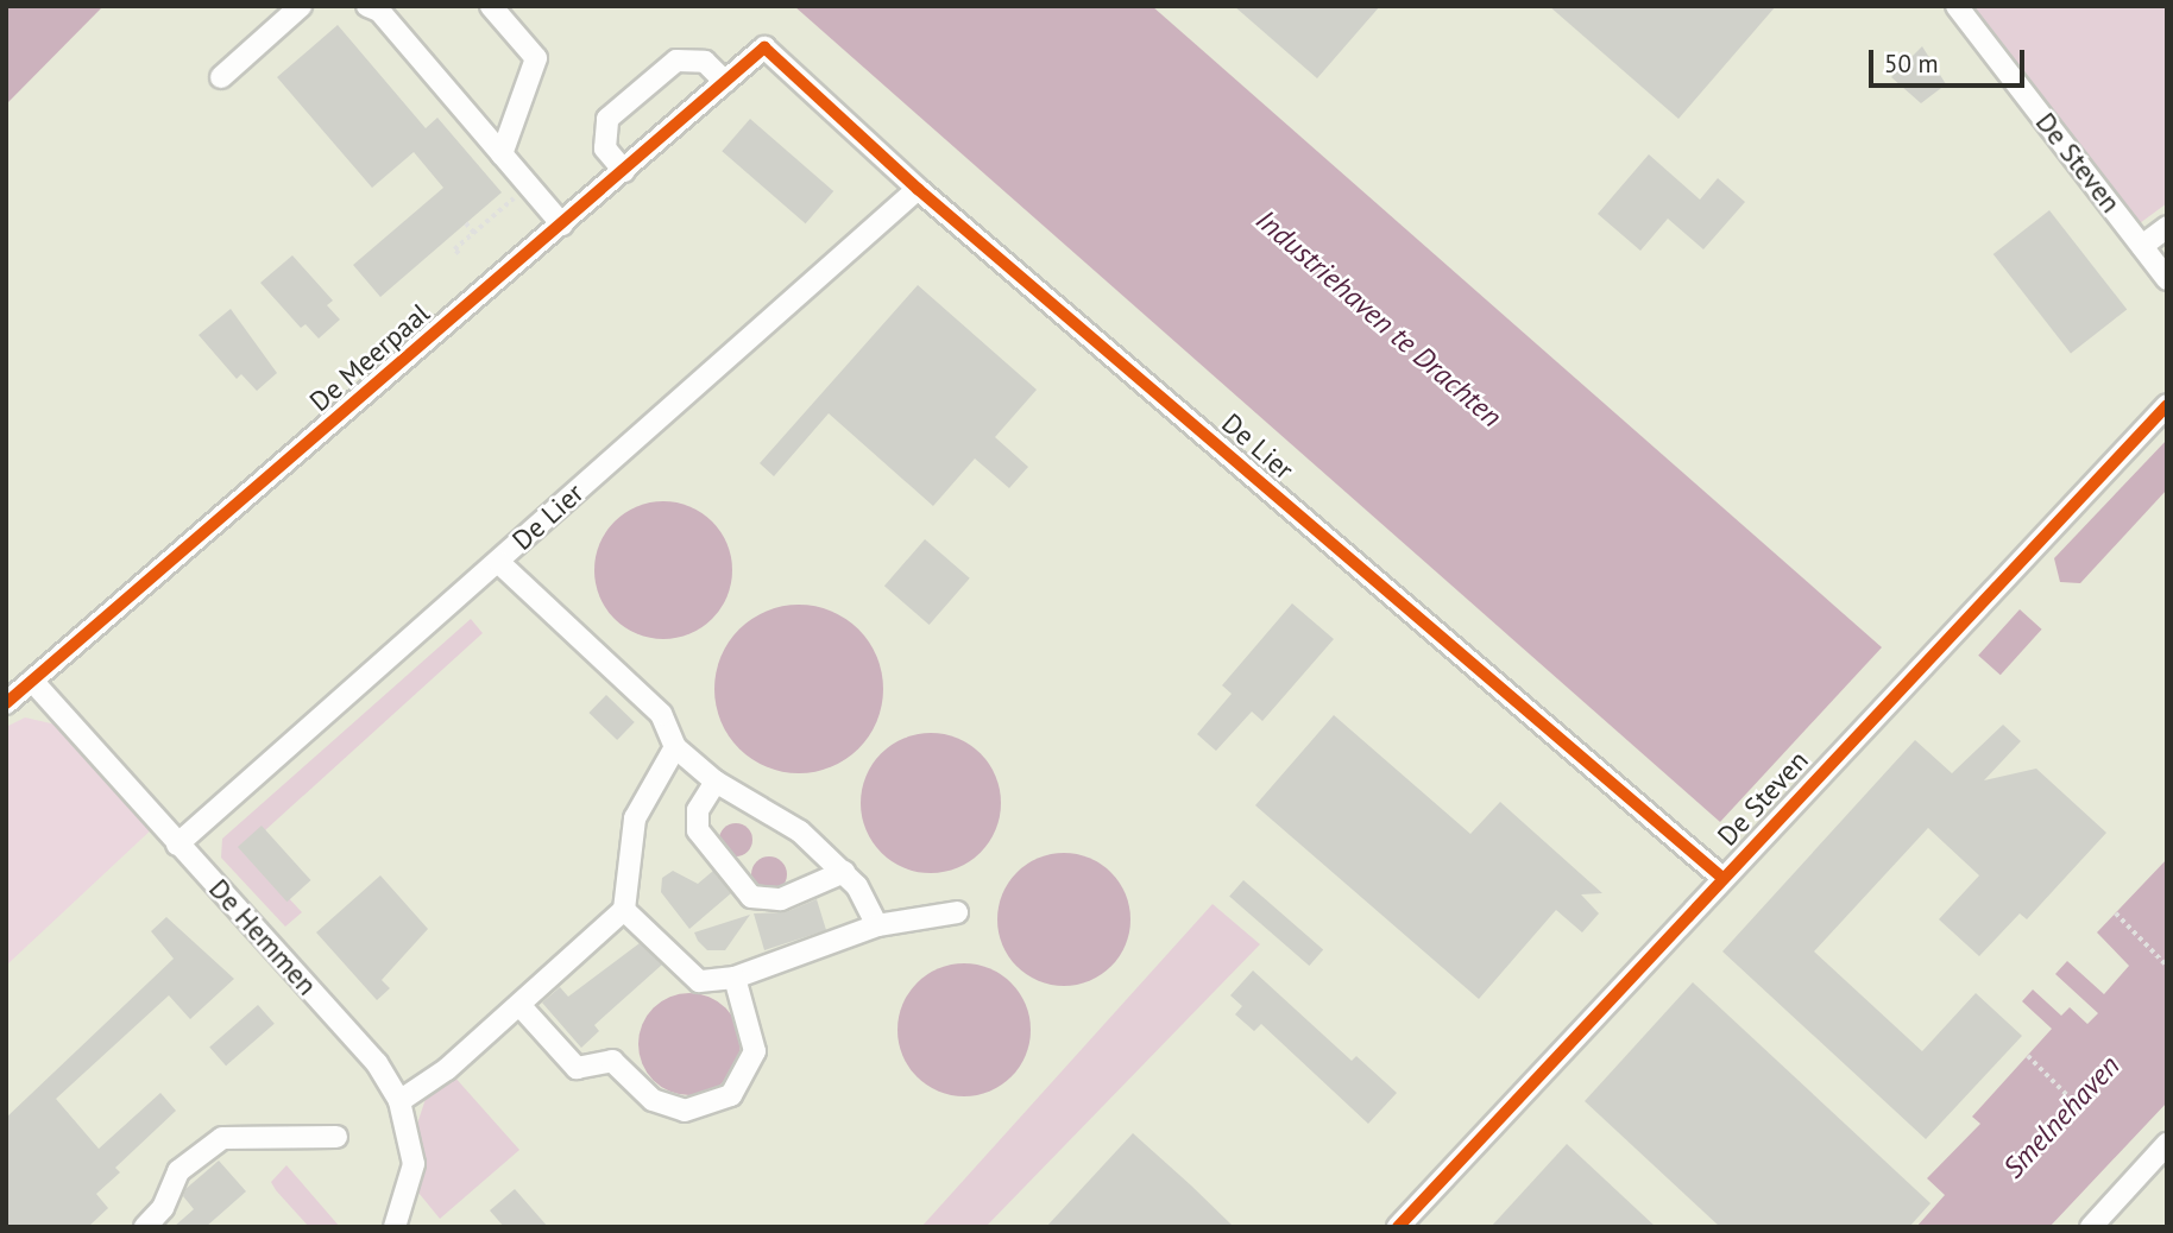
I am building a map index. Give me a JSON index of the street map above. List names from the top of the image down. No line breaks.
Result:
{"streets":{"street":["De Steven","De Meerpaal","De Lier","De Hemmen"]},"crossings":[["De Steven","De Lier"],["De Meerpaal","De Lier"],["De Meerpaal","De Hemmen"],["De Lier","De Hemmen"]],"water":["Industriehaven te Drachten","Smelnehaven"],"scale_bar":"50 m"}
